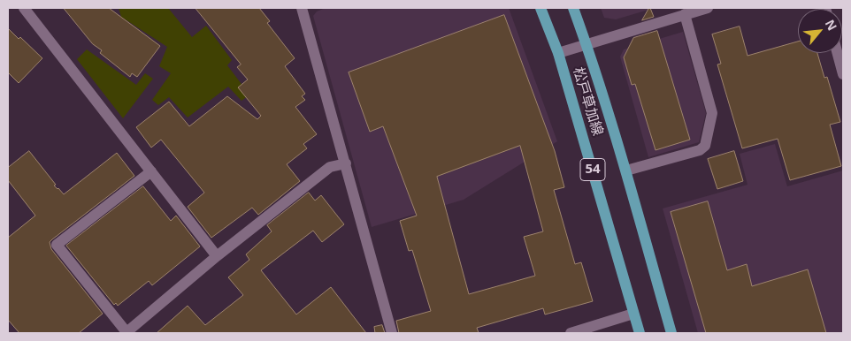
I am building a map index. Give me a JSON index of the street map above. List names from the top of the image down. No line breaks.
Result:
{"streets":{"main road":["松戸草加線","54"]},"north":"top right"}
